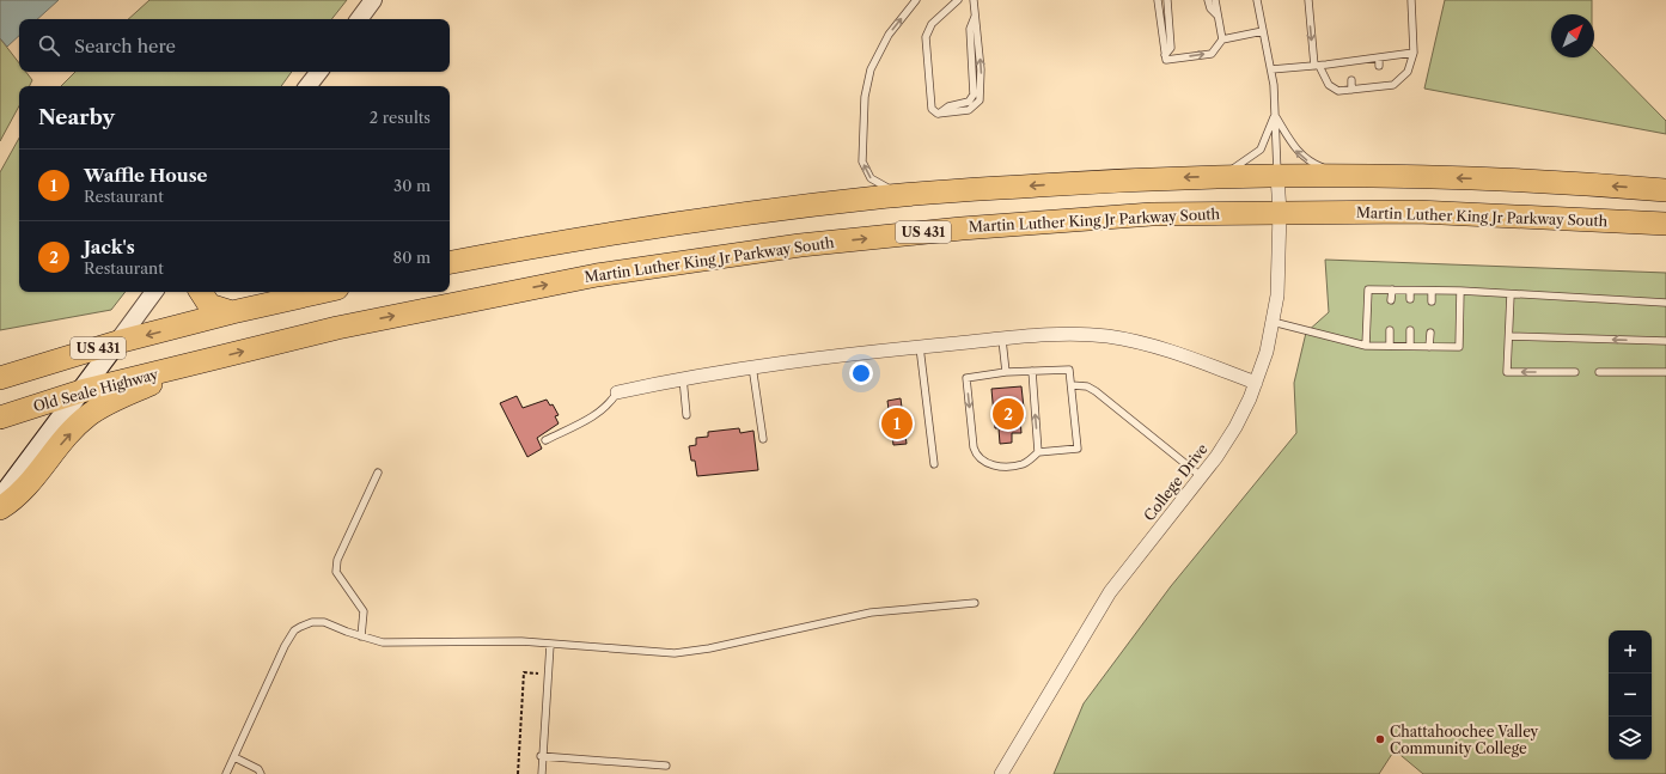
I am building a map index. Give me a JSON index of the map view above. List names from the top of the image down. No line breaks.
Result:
{"streets":{"highway":["Martin Luther King Jr Parkway South","US 431","Old Seale Highway"],"street":["College Drive"]},"crossings":[["Martin Luther King Jr Parkway South","Old Seale Highway"],["Martin Luther King Jr Parkway South","College Drive"]],"places":["Chattahoochee Valley Community College"],"north":"top right","page":{"search":"Search here","heading":["Nearby","2 results"],"list":[{"mark":"1","name":"Waffle House","note":"Restaurant","value":"30 m"},{"mark":"2","name":"Jack's","note":"Restaurant","value":"80 m"}],"pins":["2","1"],"map_buttons":["+","−"]}}
